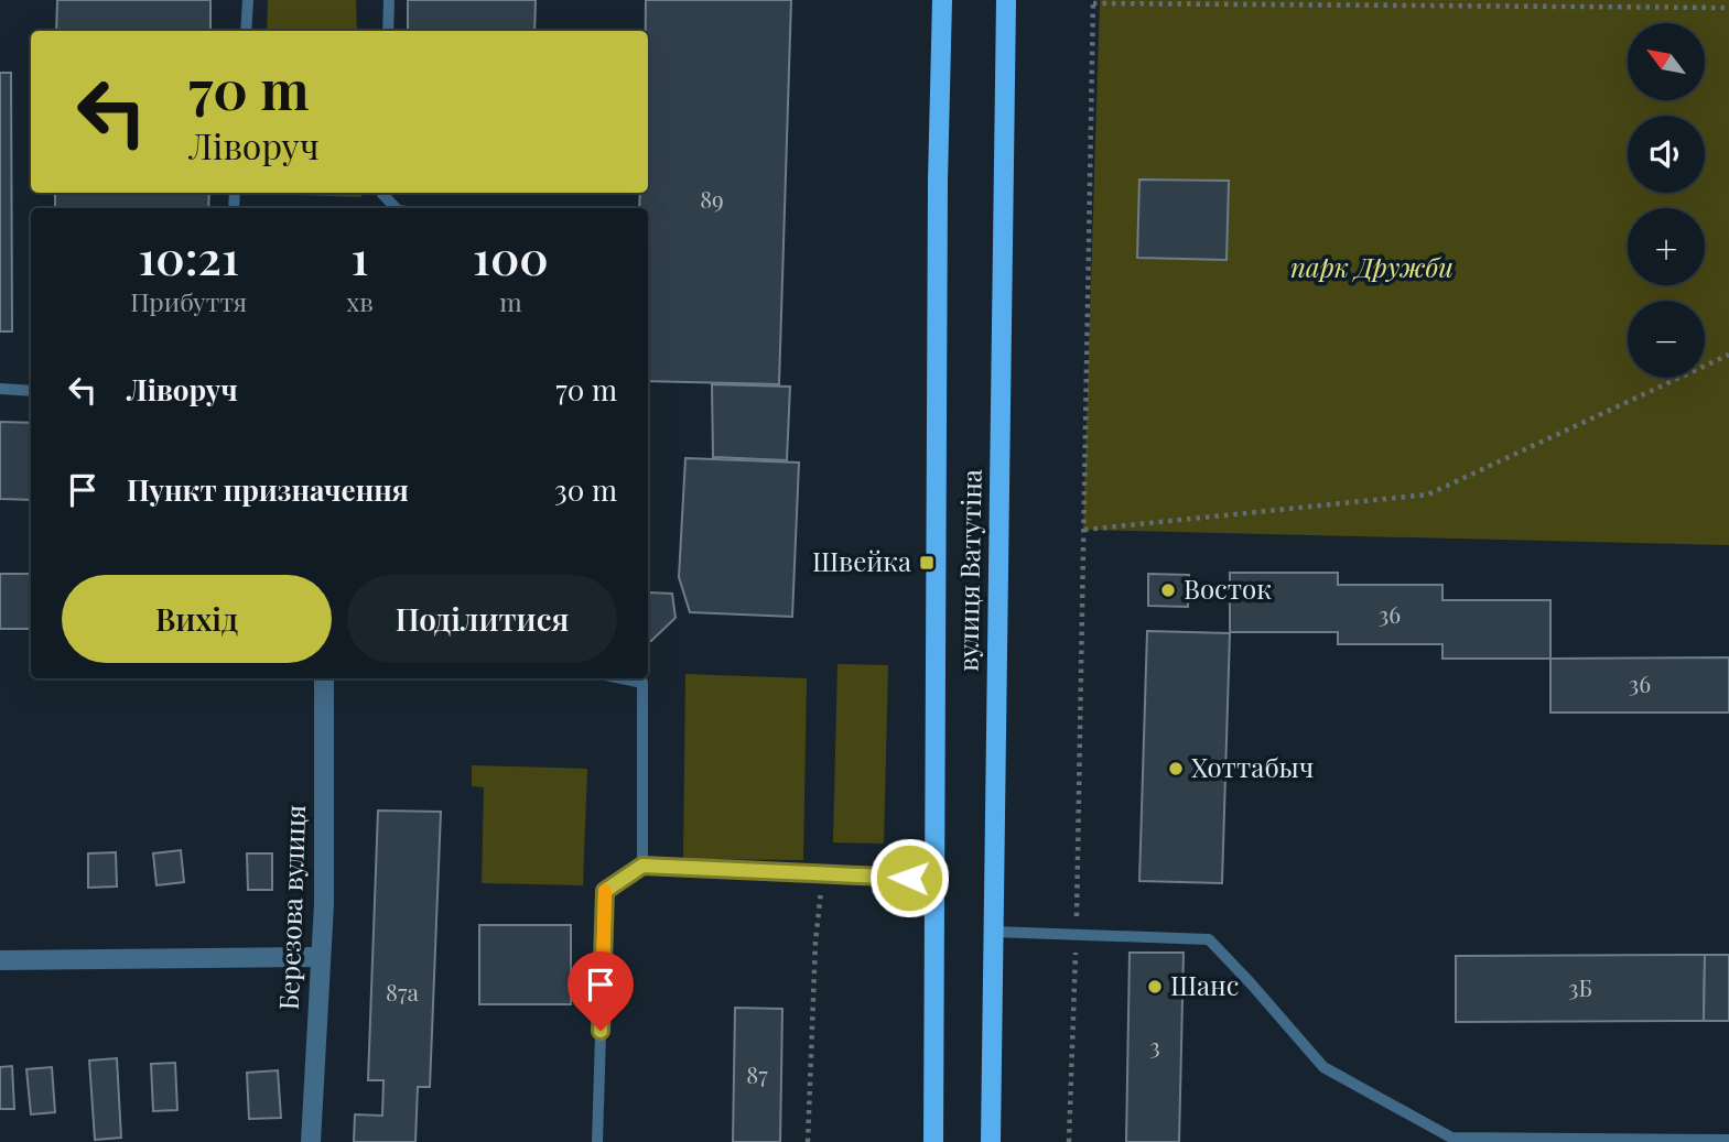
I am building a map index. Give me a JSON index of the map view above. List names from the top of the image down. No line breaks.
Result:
{"streets":{"main road":["вулиця Ватутіна"],"street":["Березова вулиця"]},"parks":["парк Дружби"],"places":{"transit":["Швейка"],"other":["Восток","Хоттабыч","Шанс"]},"house_numbers":["89","36","36","3Б","87а","3","87"],"north":"top left","page":{"map_buttons":["+","−"],"turn":["70 m","Ліворуч"],"eta":["10:21","Прибуття","1","хв","100","m"],"list":[{"name":"Ліворуч","value":"70 m"},{"name":"Пункт призначення","value":"30 m"}],"buttons":["Вихід","Поділитися"]}}
